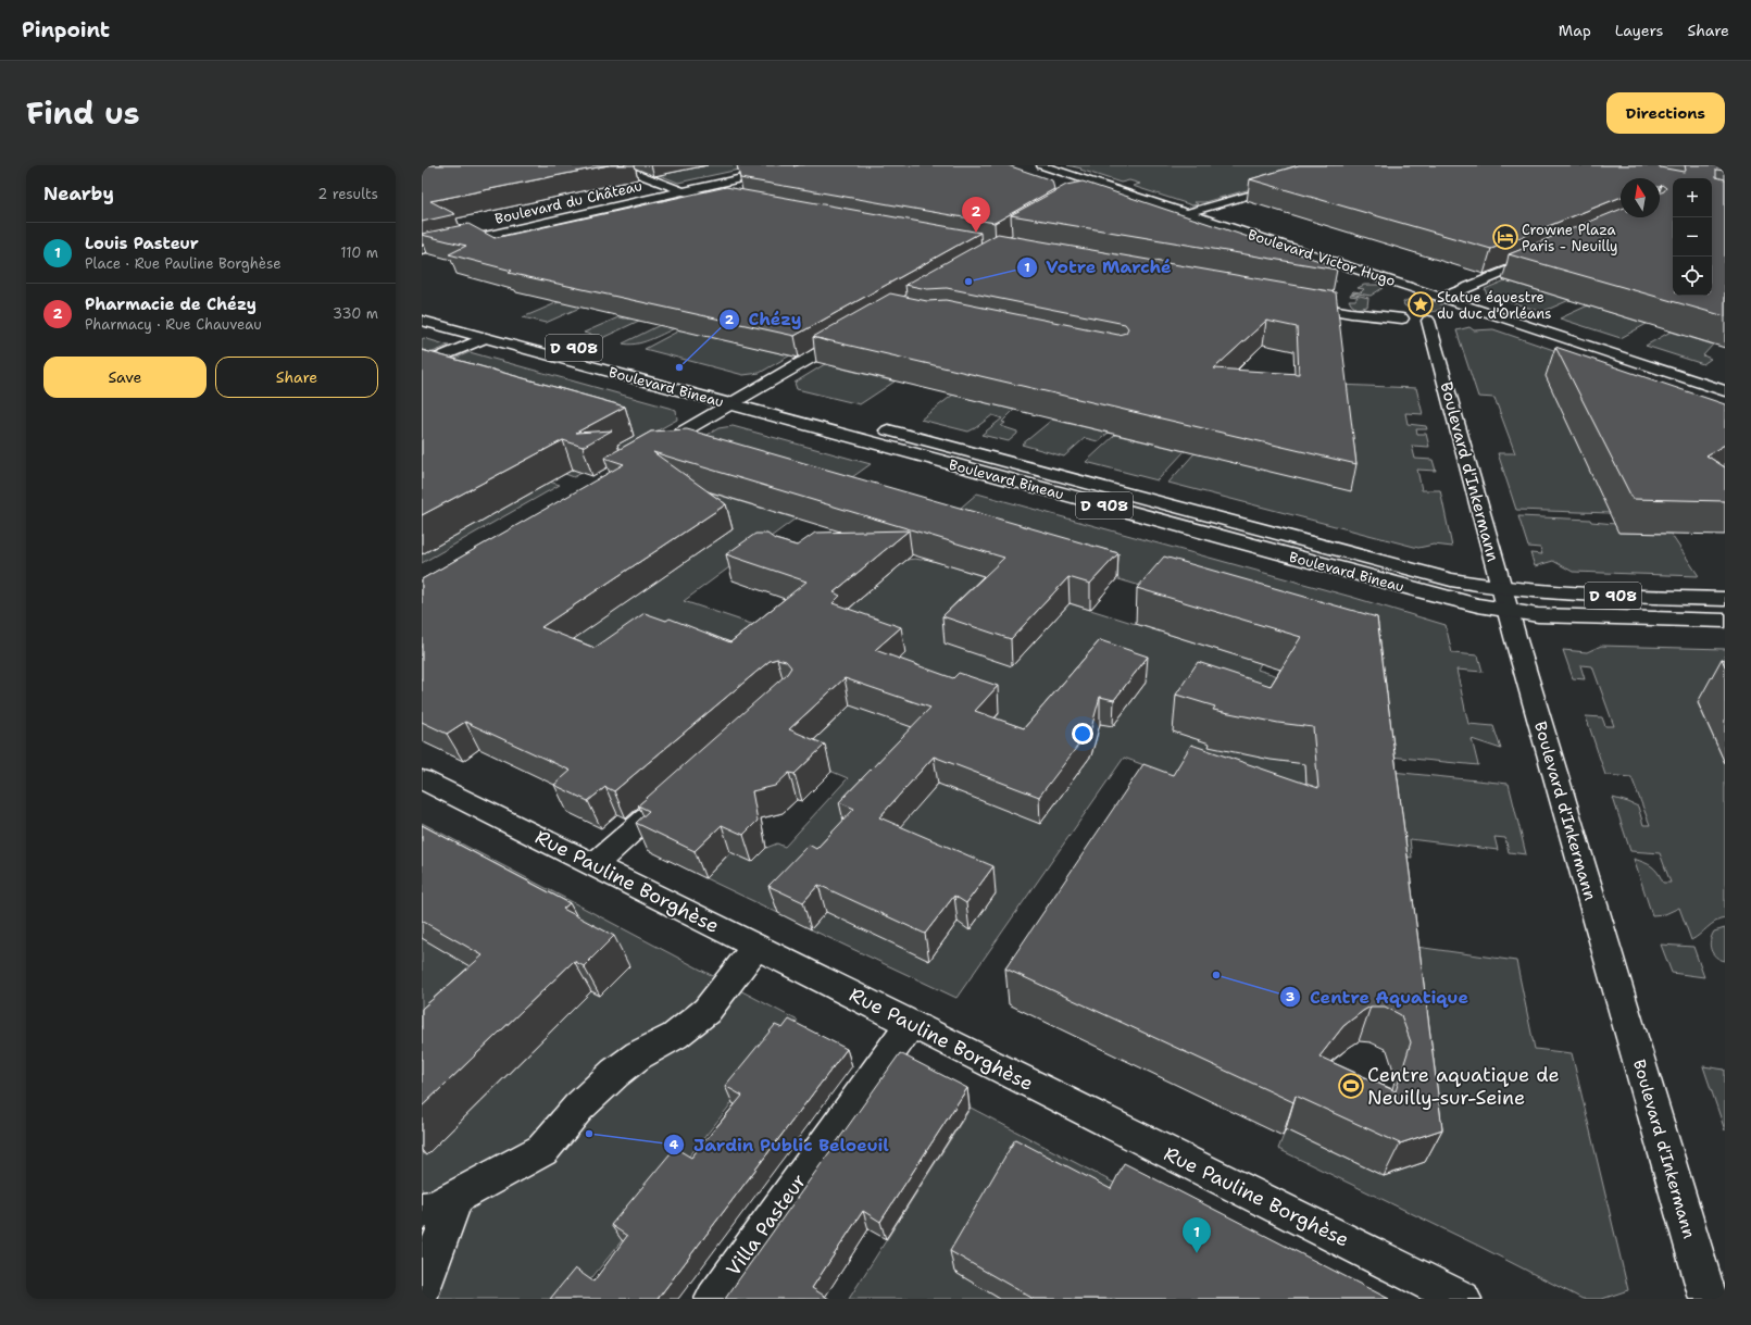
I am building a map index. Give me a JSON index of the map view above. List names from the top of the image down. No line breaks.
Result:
{"streets":{"street":["Boulevard du Château","Boulevard Victor Hugo","D 908","Boulevard Bineau","Boulevard d'Inkermann","Rue Pauline Borghèse","Villa Pasteur"]},"crossings":[["Boulevard Bineau","Boulevard d'Inkermann"],["Rue Pauline Borghèse","Villa Pasteur"]],"places":{"hotel":["Crowne Plaza Paris - Neuilly"],"other":["Votre Marché","Chézy","Centre Aquatique","Jardin Public Beloeuil"],"place":["Statue équestre du duc d'Orléans"],"sports":["Centre aquatique de Neuilly-sur-Seine"]},"north":"top","page":{"header":"Pinpoint","nav":["Map","Layers","Share"],"title":"Find us","buttons":["Directions",["Save","Share"]],"heading":["Nearby","2 results"],"map_buttons":["+","−"],"pins":["2","1"],"list":[{"mark":"1","name":"Louis Pasteur","note":"Place · Rue Pauline Borghèse","value":"110 m"},{"mark":"2","name":"Pharmacie de Chézy","note":"Pharmacy · Rue Chauveau","value":"330 m"}]}}
